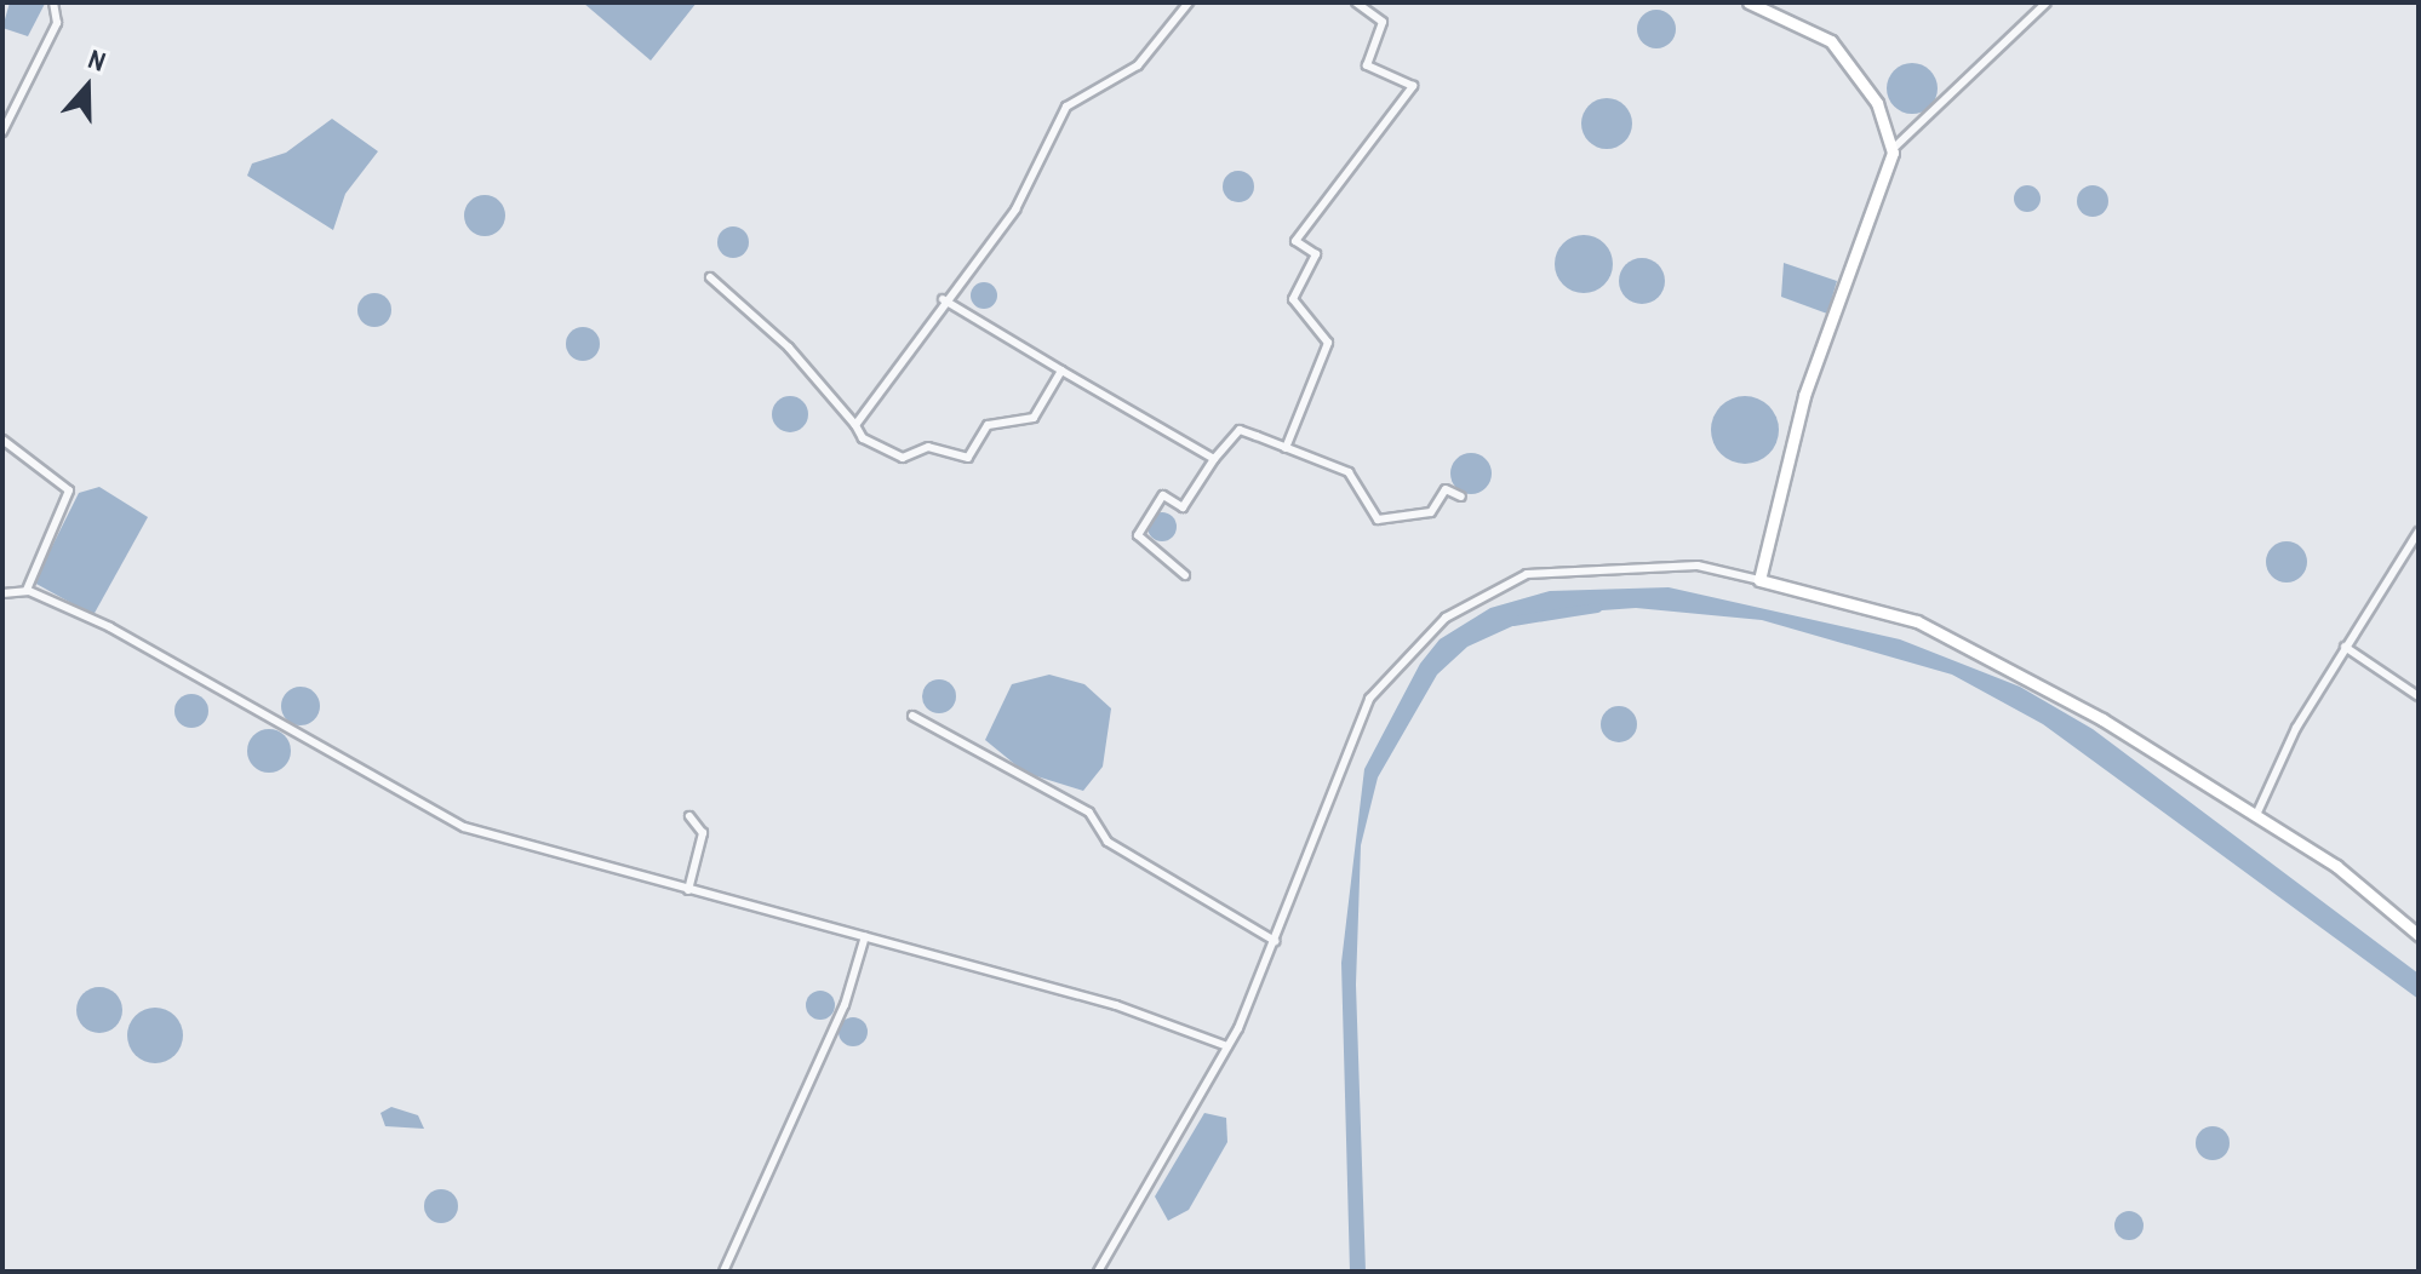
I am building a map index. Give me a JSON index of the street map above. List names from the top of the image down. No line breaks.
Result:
{"north":"top"}
